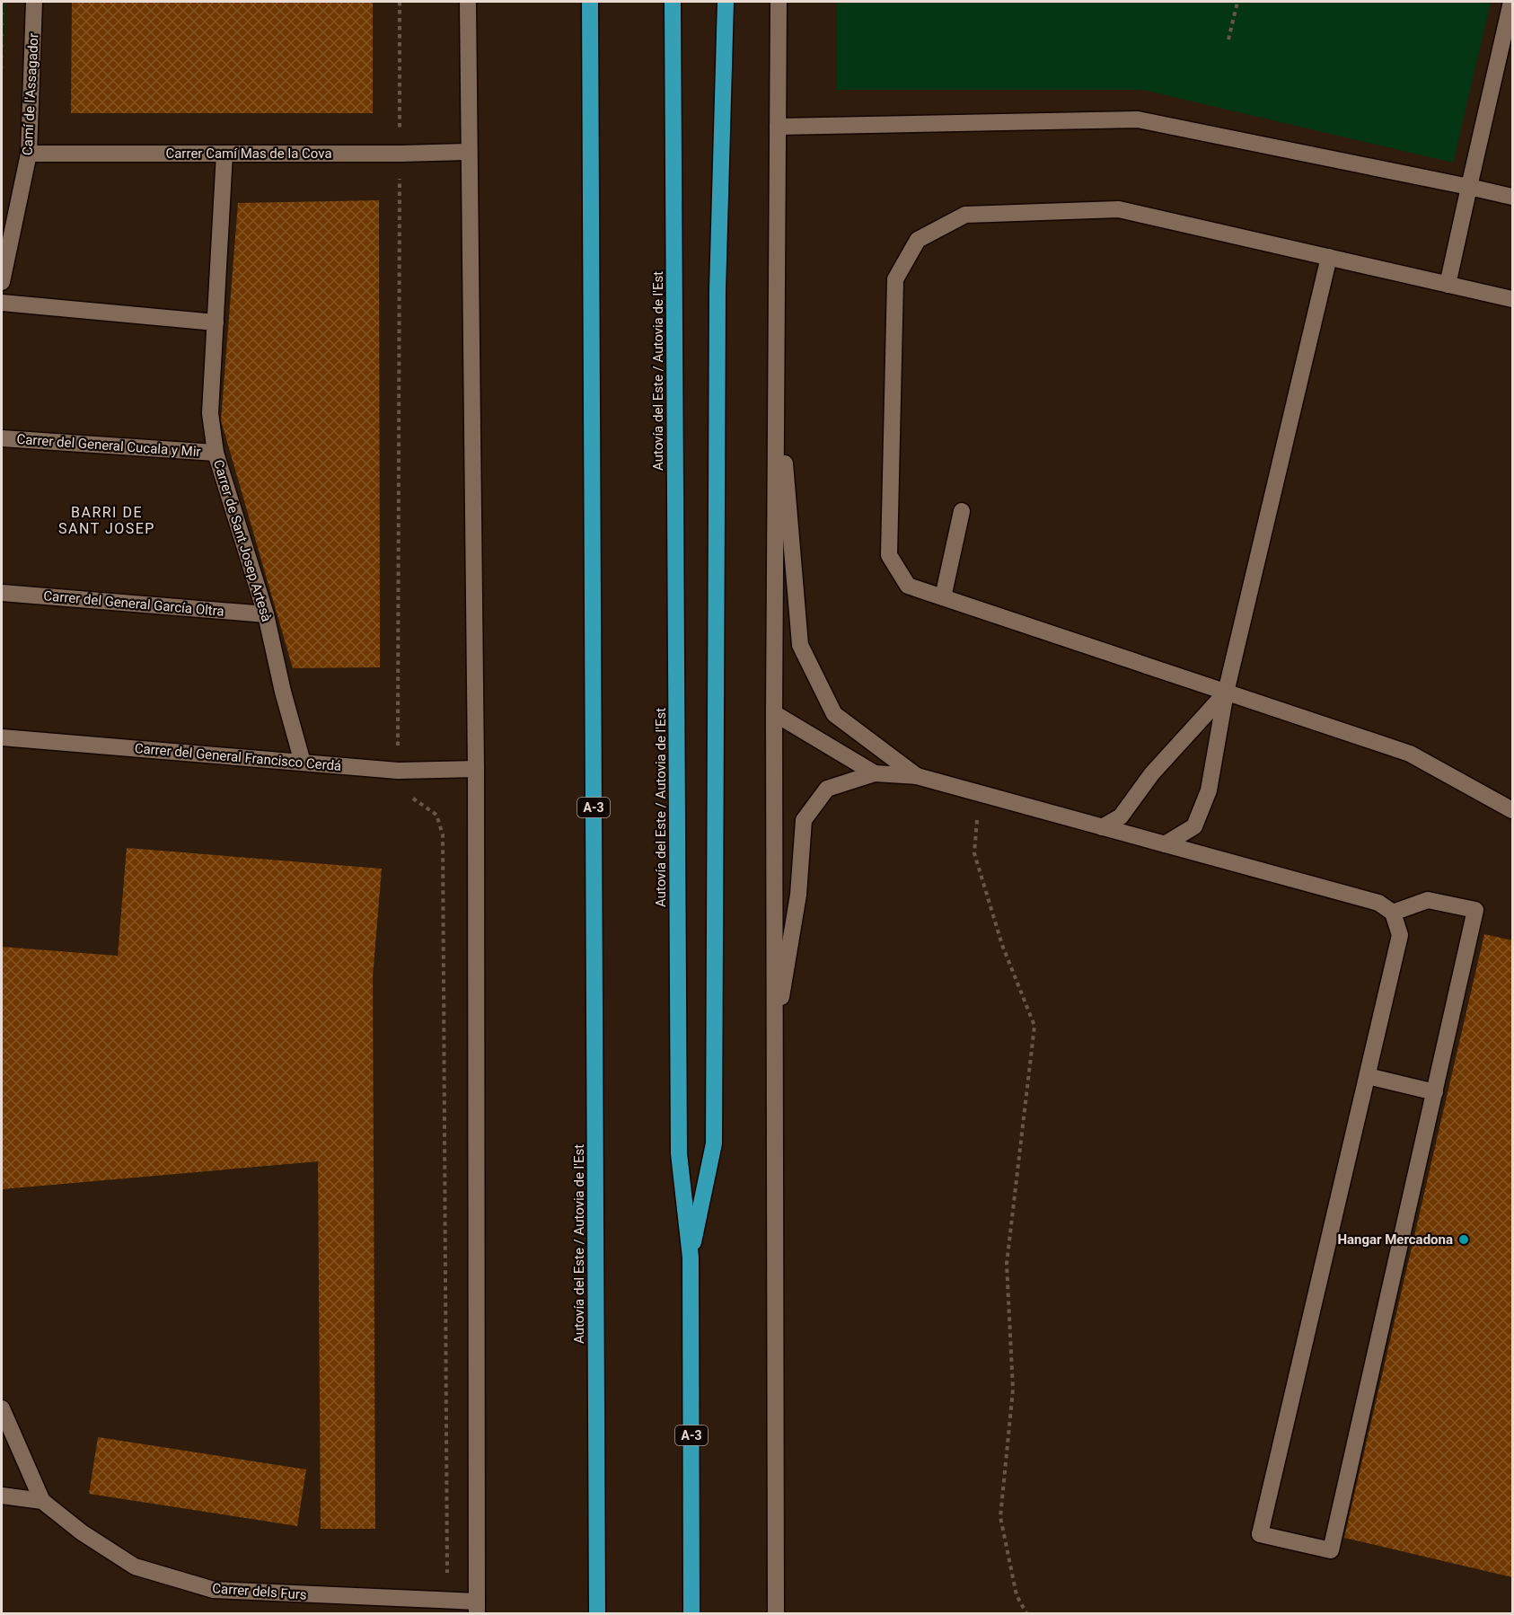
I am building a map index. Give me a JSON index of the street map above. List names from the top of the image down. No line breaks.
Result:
{"streets":{"highway":["Autovía del Este / Autovia de l'Est","A-3"],"street":["Camí de l'Assagador","Carrer Camí Mas de la Cova","Carrer del General Cucala y Mir","Carrer de Sant Josep Artesà","Carrer del General García Oltra","Carrer del General Francisco Cerdá","Carrer dels Furs"]},"crossings":[["Camí de l'Assagador","Carrer Camí Mas de la Cova"],["Carrer Camí Mas de la Cova","Carrer de Sant Josep Artesà"],["Carrer del General Cucala y Mir","Carrer de Sant Josep Artesà"],["Carrer de Sant Josep Artesà","Carrer del General García Oltra"],["Carrer de Sant Josep Artesà","Carrer del General Francisco Cerdá"]],"districts":["BARRI DE SANT JOSEP"],"places":["Hangar Mercadona"]}
